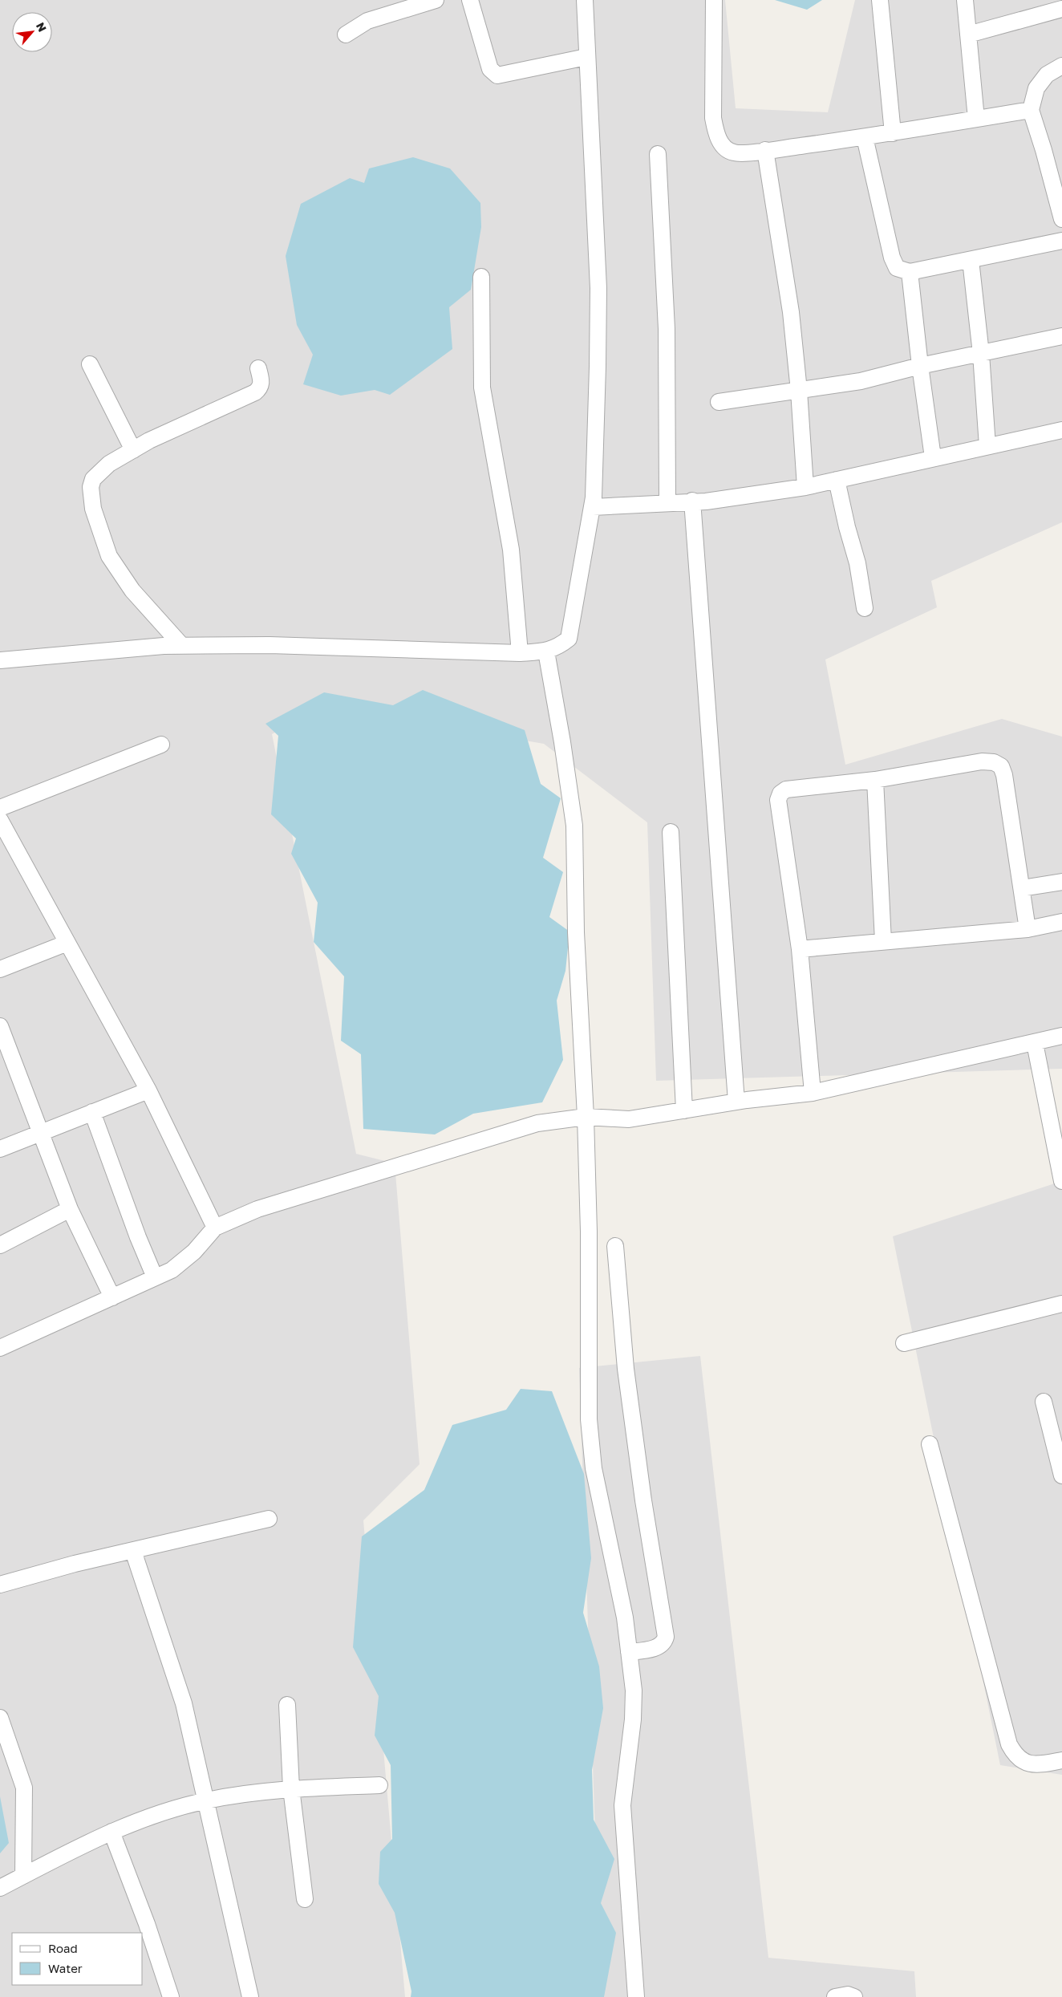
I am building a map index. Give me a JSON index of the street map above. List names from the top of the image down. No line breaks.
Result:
{"legend":["Road","Water"],"north":"top right"}
